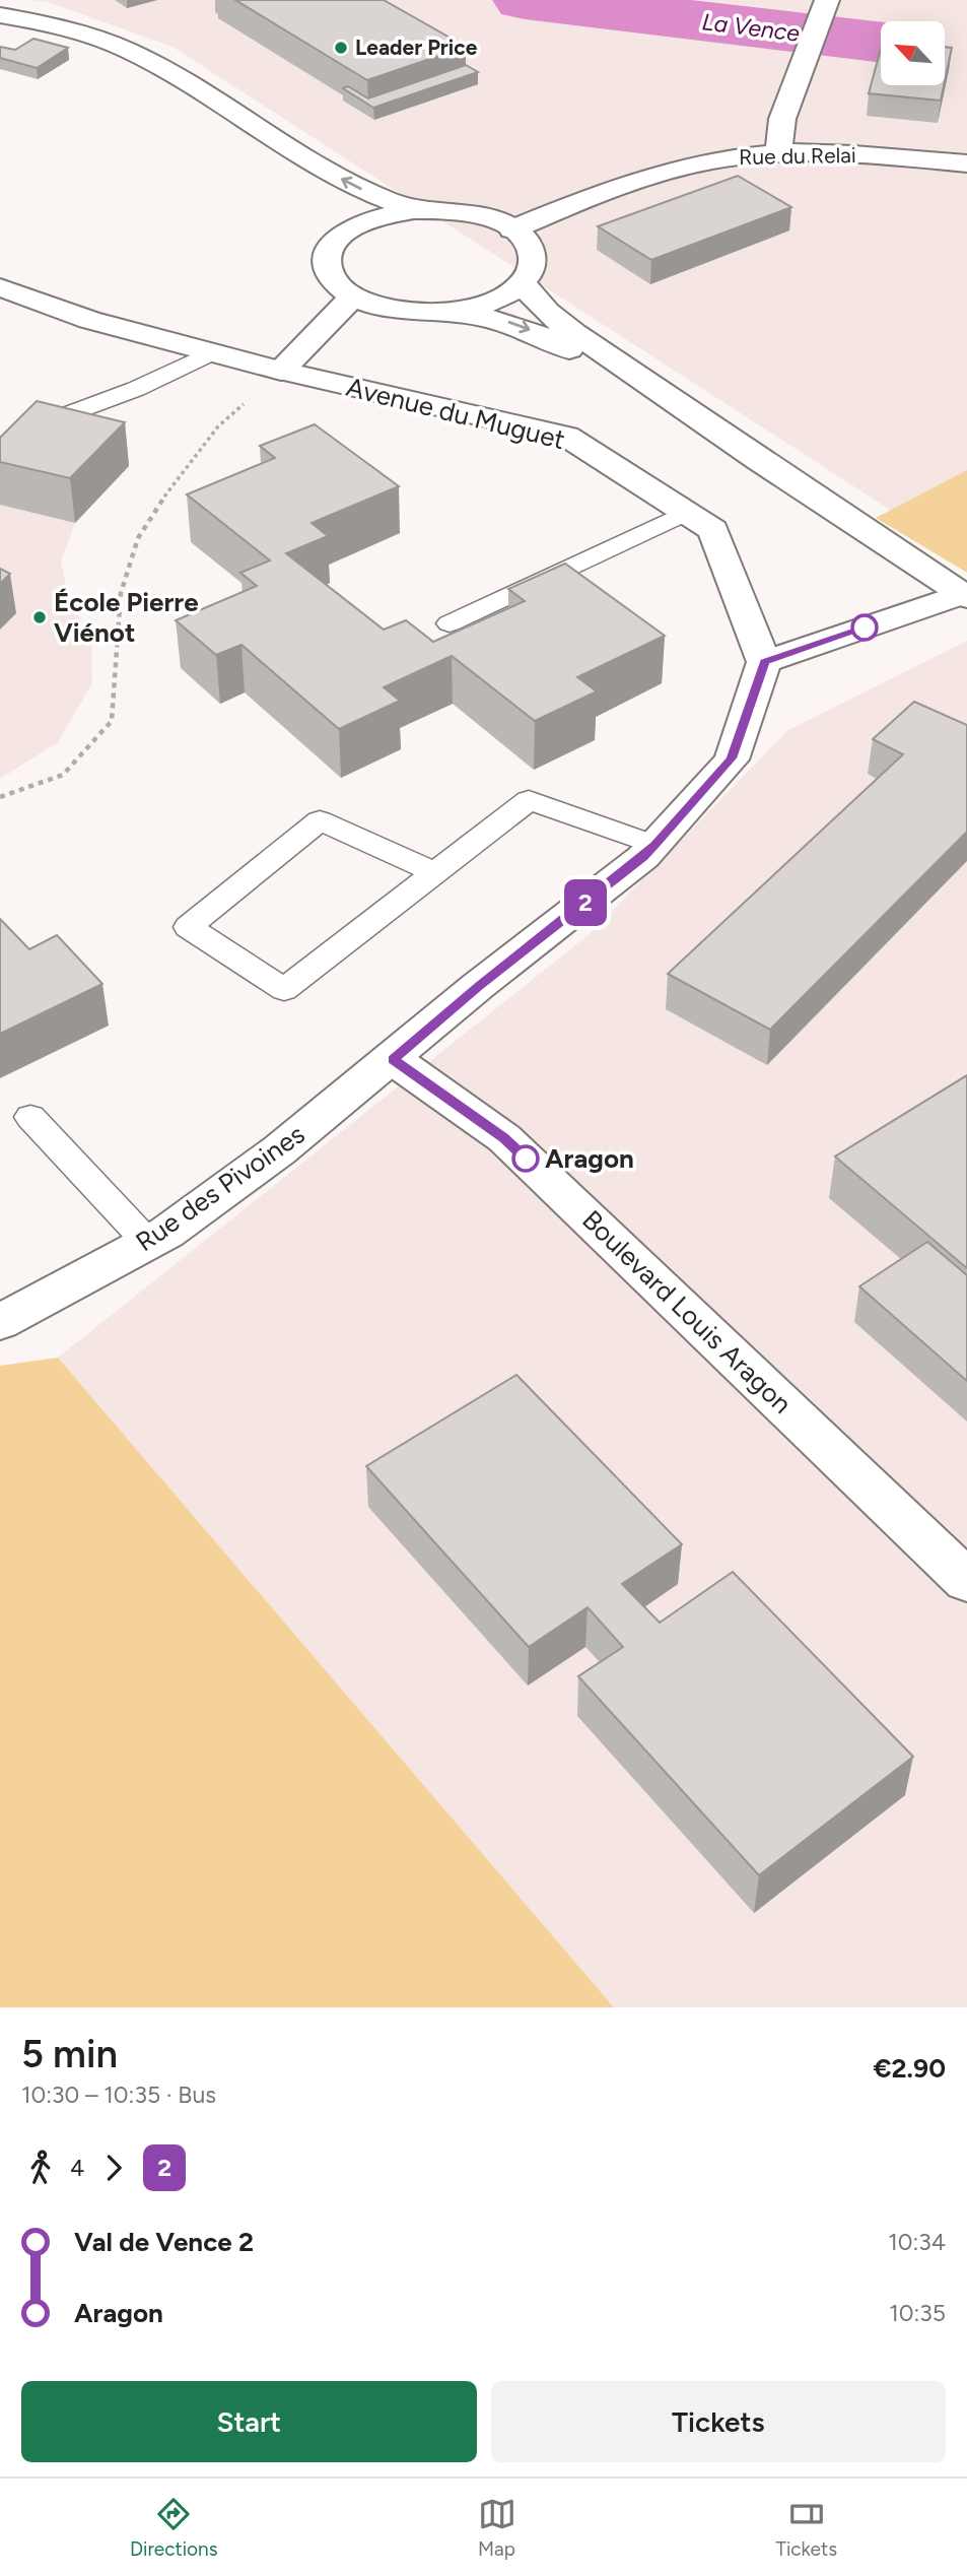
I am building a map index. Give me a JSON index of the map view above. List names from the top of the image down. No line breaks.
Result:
{"streets":{"street":["Rue du Relai","Avenue du Muguet","Rue des Pivoines","Boulevard Louis Aragon"]},"crossings":[["Rue des Pivoines","Boulevard Louis Aragon"]],"water":["La Vence"],"places":["Leader Price","École Pierre Viénot","Aragon"],"lines":["bus line 2"],"north":"top left","page":{"on_map":"2","heading":["5 min","10:30 – 10:35 · Bus","€2.90"],"legs":["4","2"],"list":[{"name":"Val de Vence 2","value":"10:34"},{"name":"Aragon","value":"10:35"}],"buttons":["Start","Tickets"],"tabs":["Directions","Map","Tickets"]}}
